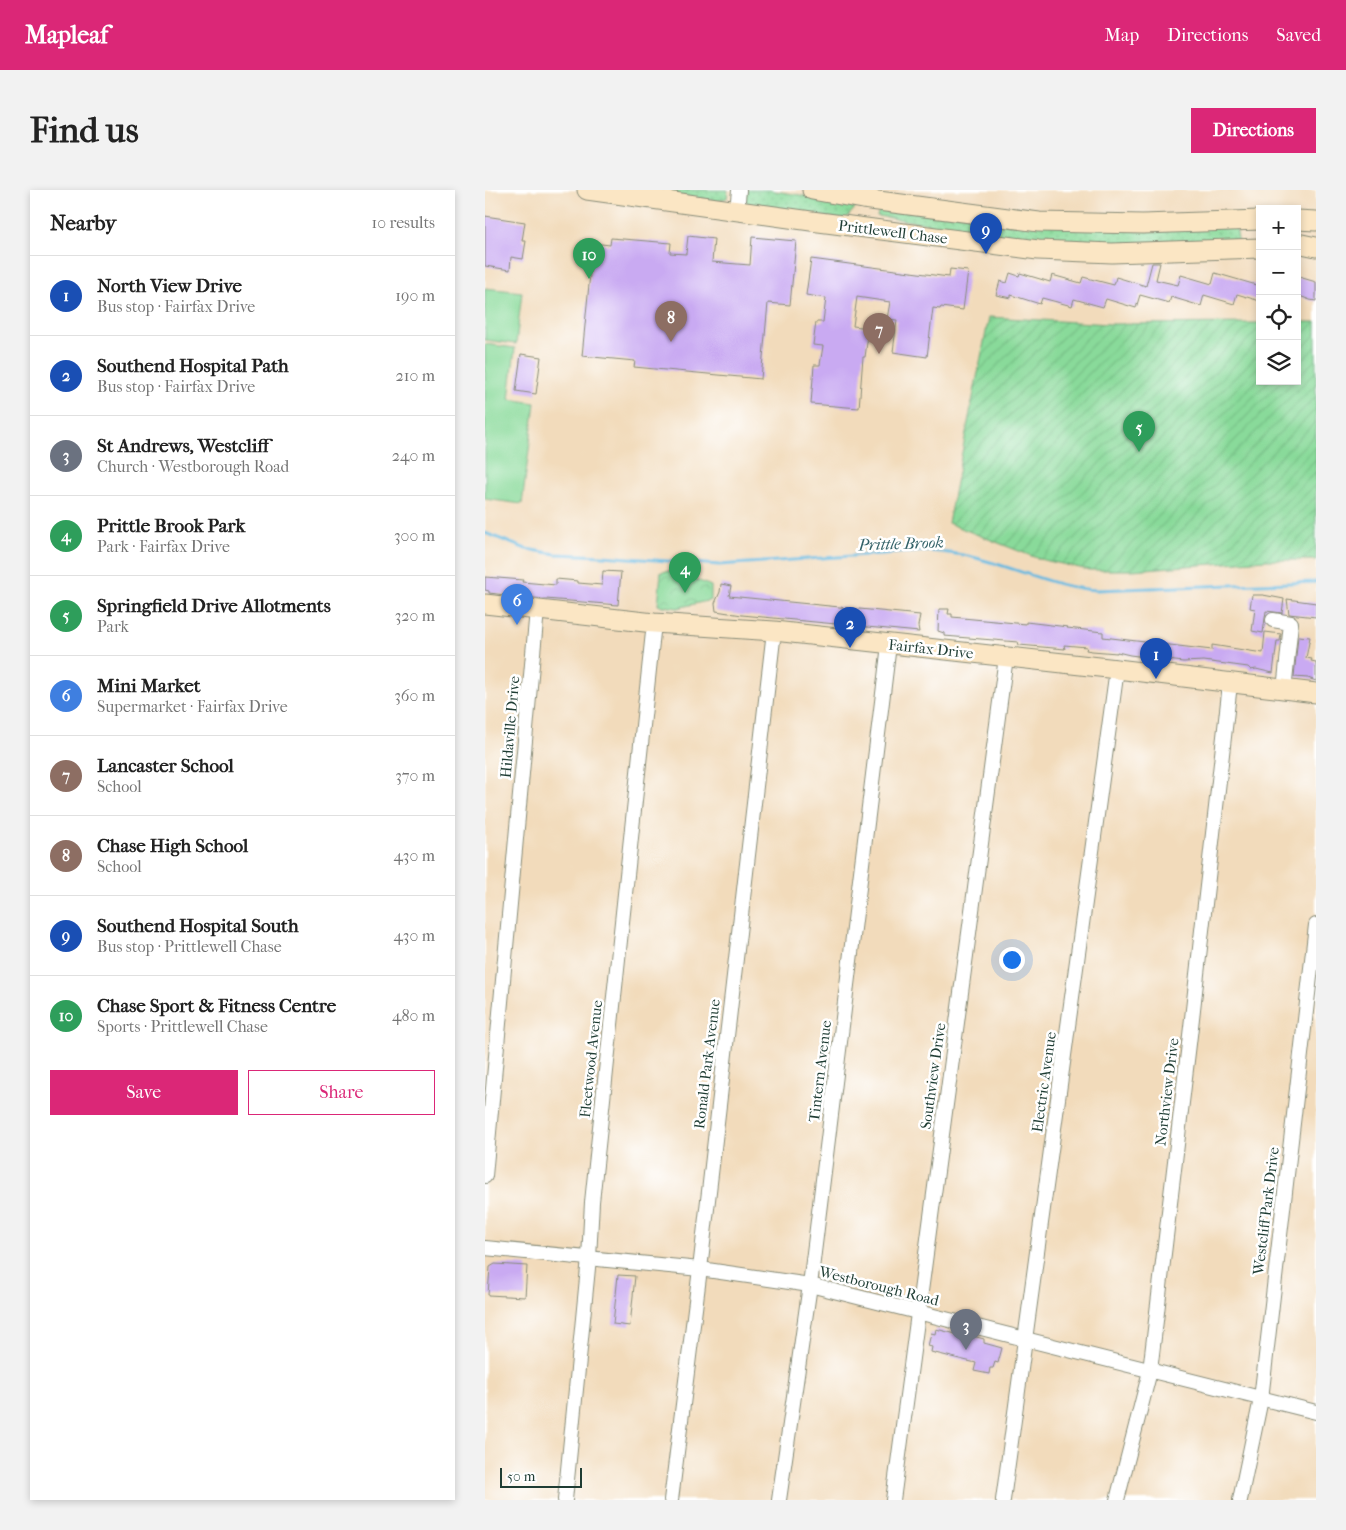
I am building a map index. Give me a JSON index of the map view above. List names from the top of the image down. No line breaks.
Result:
{"streets":{"street":["Prittlewell Chase","Fairfax Drive","Hildaville Drive","Fleetwood Avenue","Ronald Park Avenue","Tintern Avenue","Southview Drive","Electric Avenue","Northview Drive","Westcliff Park Drive","Westborough Road"]},"crossings":[["Fairfax Drive","Hildaville Drive"],["Fairfax Drive","Fleetwood Avenue"],["Fairfax Drive","Ronald Park Avenue"],["Fairfax Drive","Tintern Avenue"],["Fairfax Drive","Southview Drive"],["Fairfax Drive","Electric Avenue"],["Fairfax Drive","Northview Drive"],["Fleetwood Avenue","Westborough Road"],["Ronald Park Avenue","Westborough Road"],["Tintern Avenue","Westborough Road"],["Southview Drive","Westborough Road"],["Electric Avenue","Westborough Road"],["Northview Drive","Westborough Road"],["Westcliff Park Drive","Westborough Road"]],"water":["Prittle Brook"],"scale_bar":"50 m","page":{"header":"Mapleaf","nav":["Map","Directions","Saved"],"buttons":["Directions",["Save","Share"]],"title":"Find us","heading":["Nearby","10 results"],"map_buttons":["+","−"],"pins":["9","10","8","7","5","4","6","2","1","3"],"list":[{"mark":"1","name":"North View Drive","note":"Bus stop · Fairfax Drive","value":"190 m"},{"mark":"2","name":"Southend Hospital Path","note":"Bus stop · Fairfax Drive","value":"210 m"},{"mark":"3","name":"St Andrews, Westcliff","note":"Church · Westborough Road","value":"240 m"},{"mark":"4","name":"Prittle Brook Park","note":"Park · Fairfax Drive","value":"300 m"},{"mark":"5","name":"Springfield Drive Allotments","note":"Park","value":"320 m"},{"mark":"6","name":"Mini Market","note":"Supermarket · Fairfax Drive","value":"360 m"},{"mark":"7","name":"Lancaster School","note":"School","value":"370 m"},{"mark":"8","name":"Chase High School","note":"School","value":"430 m"},{"mark":"9","name":"Southend Hospital South","note":"Bus stop · Prittlewell Chase","value":"430 m"},{"mark":"10","name":"Chase Sport & Fitness Centre","note":"Sports · Prittlewell Chase","value":"480 m"}],"scale":"50 m"}}
